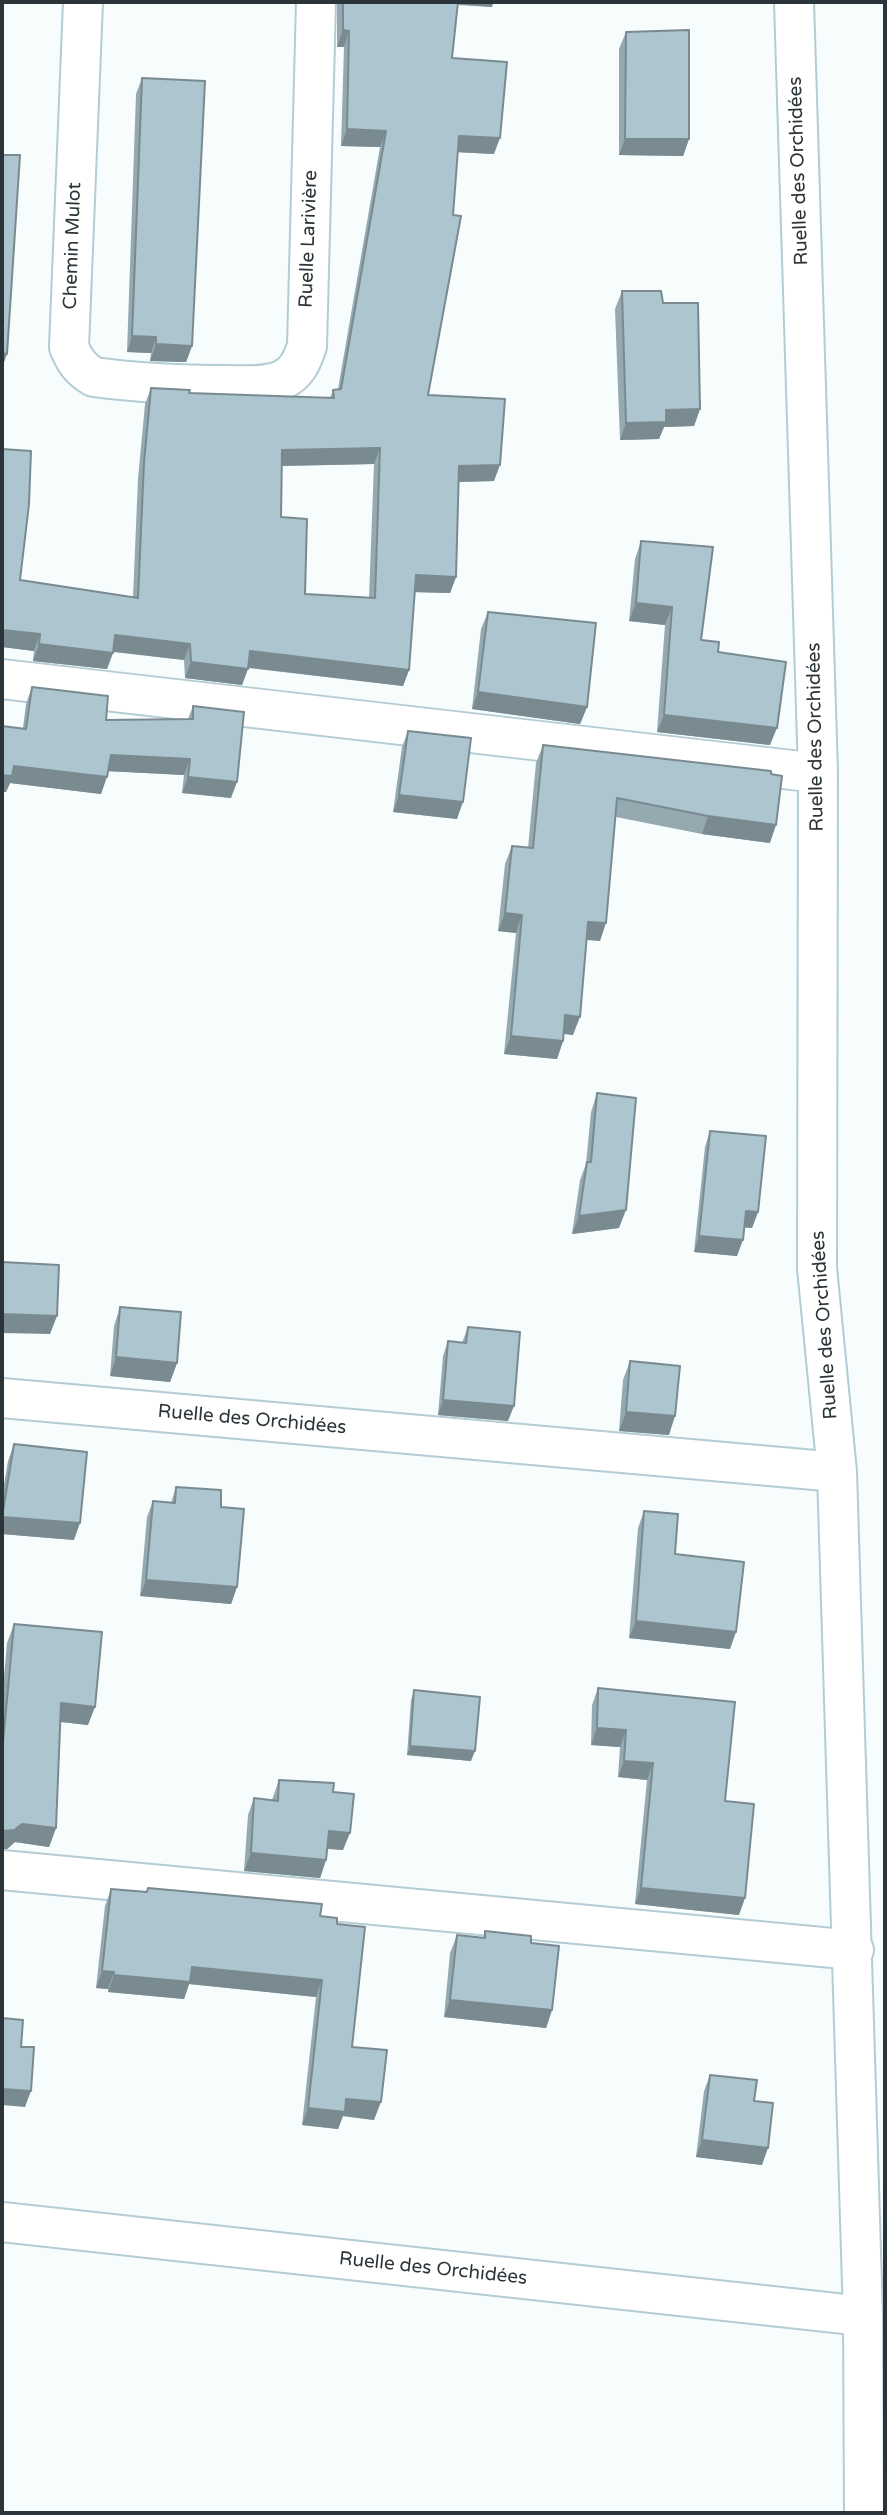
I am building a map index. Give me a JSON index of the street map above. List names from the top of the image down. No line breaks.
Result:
{"streets":{"street":["Ruelle des Orchidées","Ruelle Larivière","Chemin Mulot"]},"crossings":[["Ruelle Larivière","Chemin Mulot"]]}
